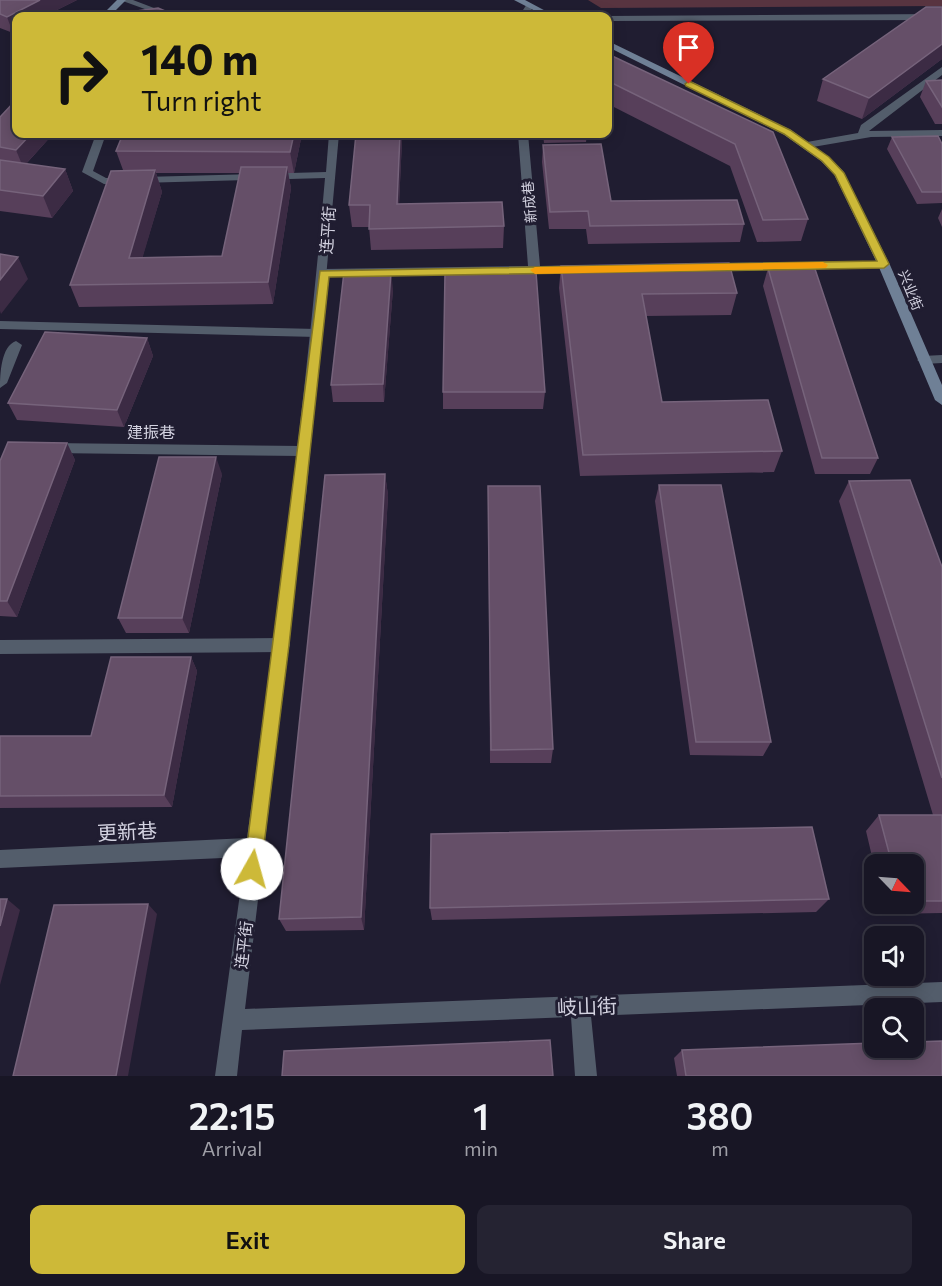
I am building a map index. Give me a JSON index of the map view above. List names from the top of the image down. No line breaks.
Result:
{"streets":{"main road":["兴业街"],"street":["新成巷","连平街","建振巷","更新巷","岐山街"]},"crossings":[["连平街","建振巷"],["连平街","更新巷"],["连平街","岐山街"]],"north":"bottom right","page":{"turn":["140 m","Turn right"],"eta":["22:15","Arrival","1","min","380","m"],"buttons":["Exit","Share"]}}
